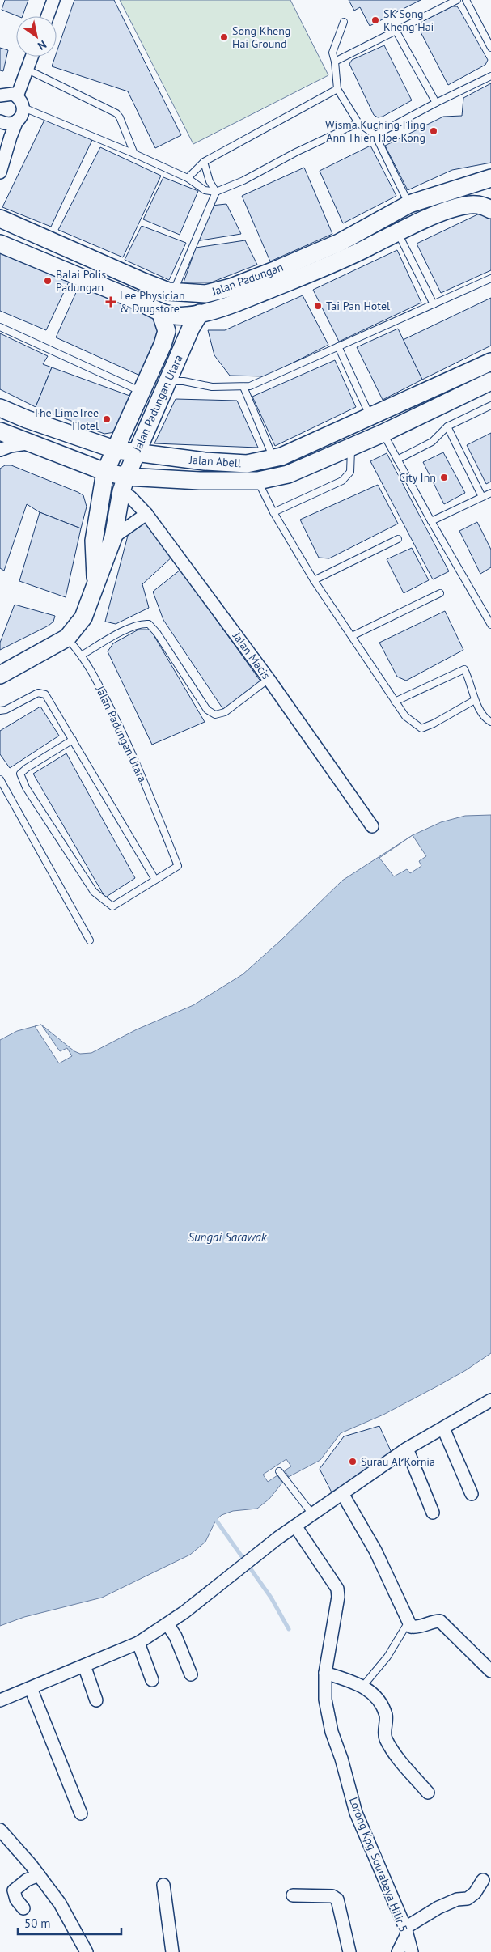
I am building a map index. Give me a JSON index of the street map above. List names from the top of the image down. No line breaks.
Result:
{"streets":{"main road":["Jalan Padungan","Jalan Padungan Utara","Jalan Abell"],"street":["Jalan Macis","Lorong Kpg. Sourabaya Hilir 5"]},"crossings":[["Jalan Padungan","Jalan Padungan Utara"],["Jalan Padungan Utara","Jalan Abell"],["Jalan Padungan Utara","Jalan Macis"],["Jalan Abell","Jalan Macis"]],"water":["Sungai Sarawak"],"places":{"other":["SK Song Kheng Hai","Song Kheng Hai Ground","Wisma Kuching Hing Ann Thien Hoe Kong","Balai Polis Padungan","Tai Pan Hotel","The LimeTree Hotel","City Inn","Surau Al Kornia"],"health":["Lee Physician & Drugstore"]},"scale_bar":"50 m","north":"bottom right"}
